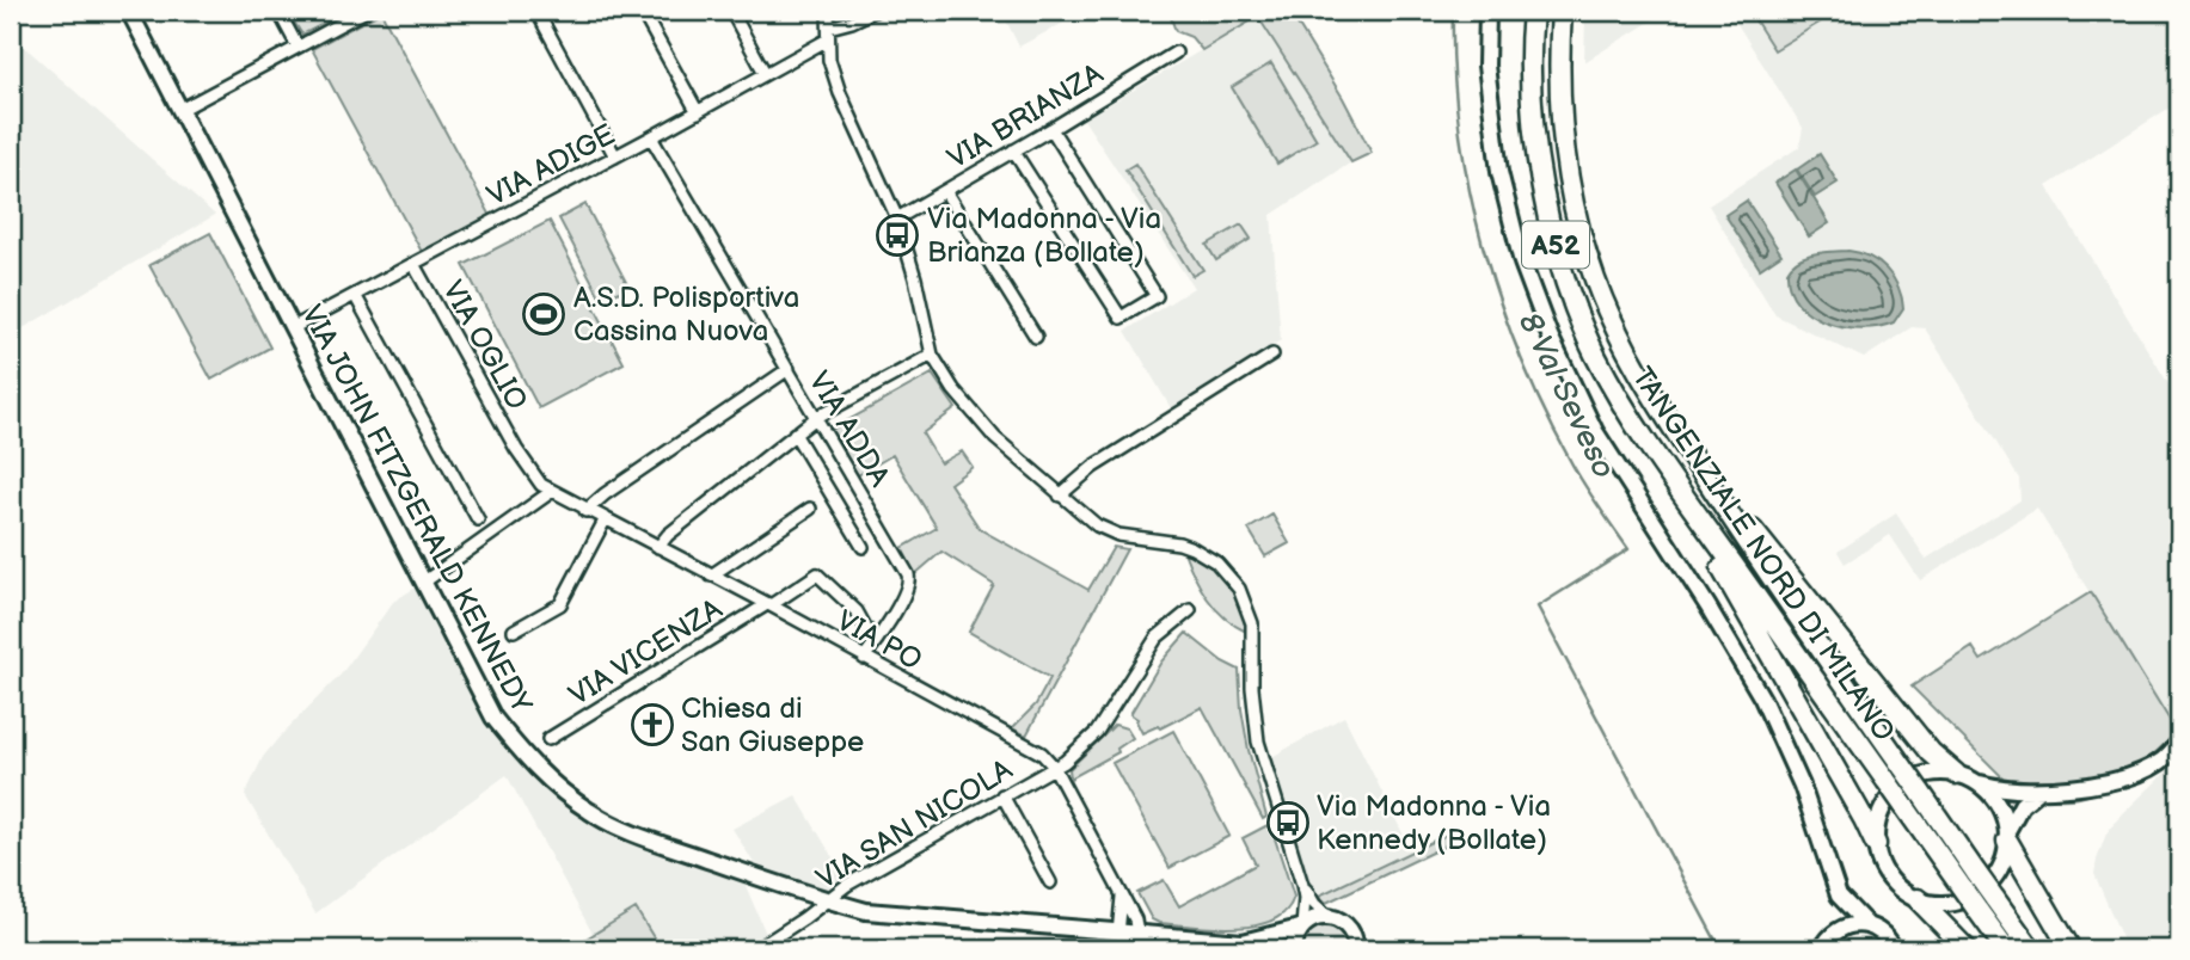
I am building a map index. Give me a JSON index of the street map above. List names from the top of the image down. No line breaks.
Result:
{"streets":{"highway":["A52","TANGENZIALE NORD DI MILANO"],"street":["VIA BRIANZA","VIA ADIGE","VIA OGLIO","VIA ADDA","VIA JOHN FITZGERALD KENNEDY","VIA PO","VIA VICENZA","VIA SAN NICOLA"]},"crossings":[["VIA ADIGE","VIA OGLIO"],["VIA ADIGE","VIA ADDA"],["VIA ADIGE","VIA JOHN FITZGERALD KENNEDY"],["VIA OGLIO","VIA PO"],["VIA ADDA","VIA PO"],["VIA ADDA","VIA VICENZA"],["VIA JOHN FITZGERALD KENNEDY","VIA PO"],["VIA JOHN FITZGERALD KENNEDY","VIA SAN NICOLA"],["VIA PO","VIA VICENZA"],["VIA PO","VIA SAN NICOLA"]],"water":["8 Val Seveso"],"places":{"bus stop":["Via Madonna - Via Brianza (Bollate)","Via Madonna - Via Kennedy (Bollate)"],"sports":["A.S.D. Polisportiva Cassina Nuova"],"church":["Chiesa di San Giuseppe"]}}
